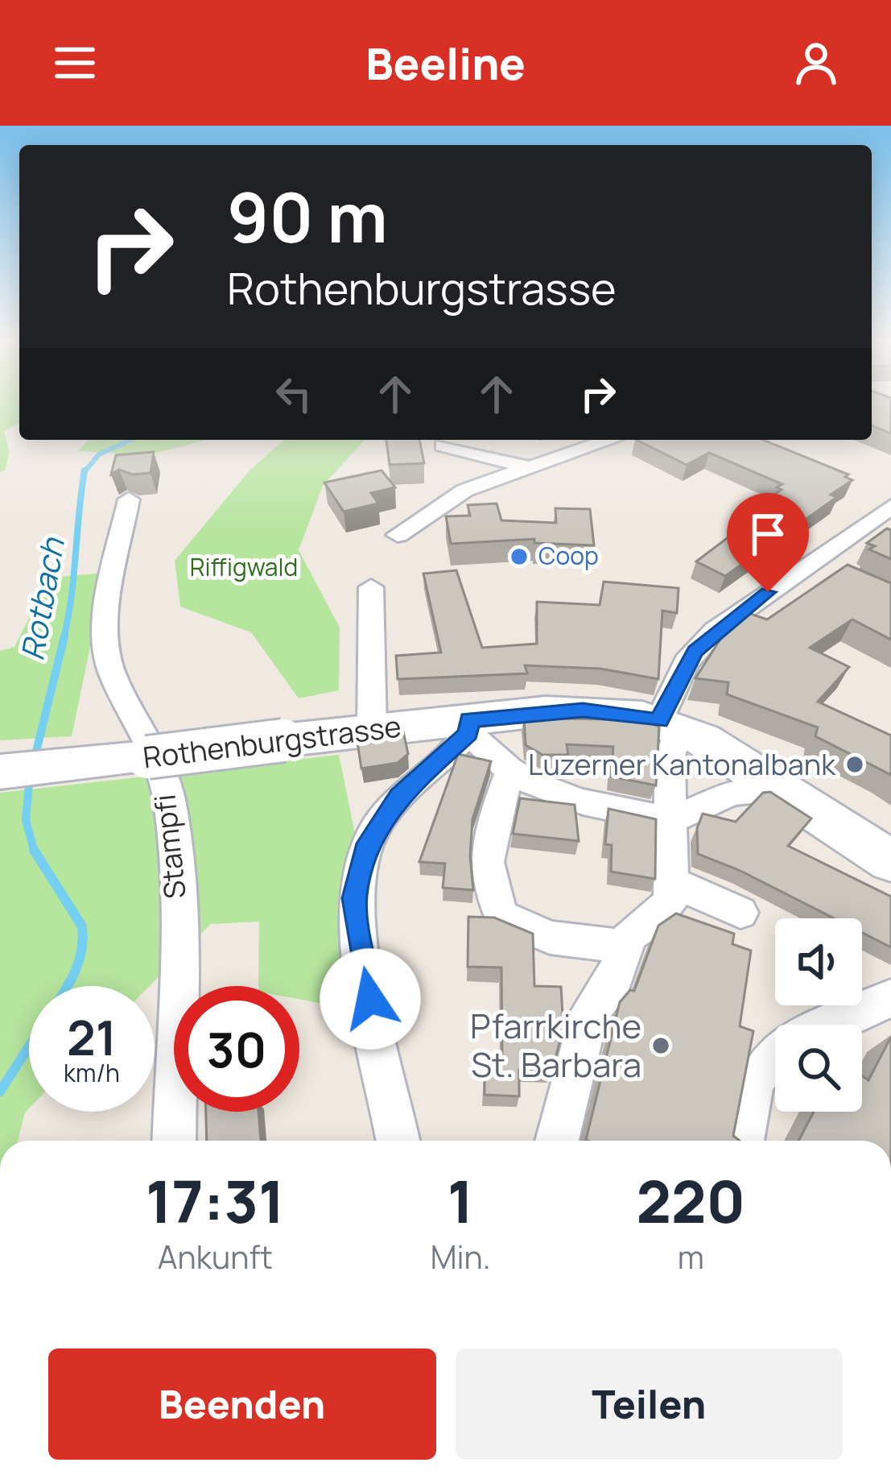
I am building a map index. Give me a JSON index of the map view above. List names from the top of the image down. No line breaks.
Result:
{"streets":{"main road":["Rothenburgstrasse"],"street":["Stampfi"]},"water":["Rotbach"],"parks":["Riffigwald"],"places":["Coop","Luzerner Kantonalbank","Pfarrkirche St. Barbara"],"page":{"header":"Beeline","turn":["90 m","Rothenburgstrasse"],"speed":"21 km/h","limit":"30","eta":["17:31","Ankunft","1","Min.","220","m"],"buttons":["Beenden","Teilen"]}}
